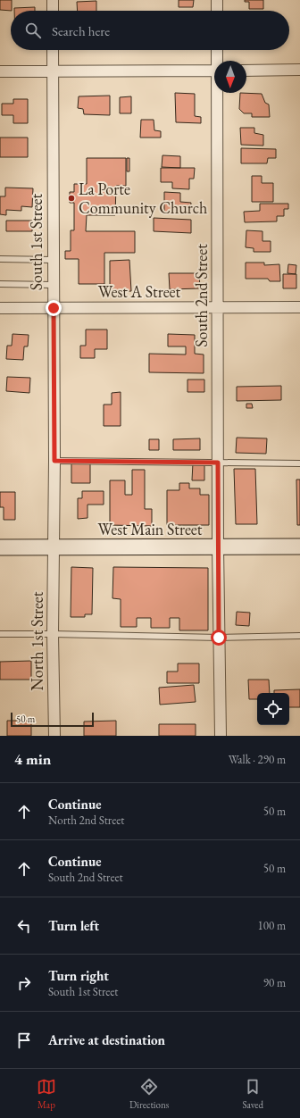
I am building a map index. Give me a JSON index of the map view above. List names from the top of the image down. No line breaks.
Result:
{"streets":{"main road":["West Main Street"],"street":["South 1st Street","West A Street","South 2nd Street","North 1st Street"]},"crossings":[["South 1st Street","West A Street"],["South 1st Street","West Main Street"],["South 1st Street","North 1st Street"],["West A Street","South 2nd Street"],["South 2nd Street","West Main Street"],["West Main Street","North 1st Street"]],"places":["La Porte Community Church"],"scale_bar":"50 m","north":"bottom","page":{"search":"Search here","scale":"50 m","heading":["4 min","Walk · 290 m"],"list":[["Continue","North 2nd Street","50 m"],["Continue","South 2nd Street","50 m"],["Turn left","100 m"],["Turn right","South 1st Street","90 m"],"Arrive at destination"],"nav":["Map","Directions","Saved"]}}
